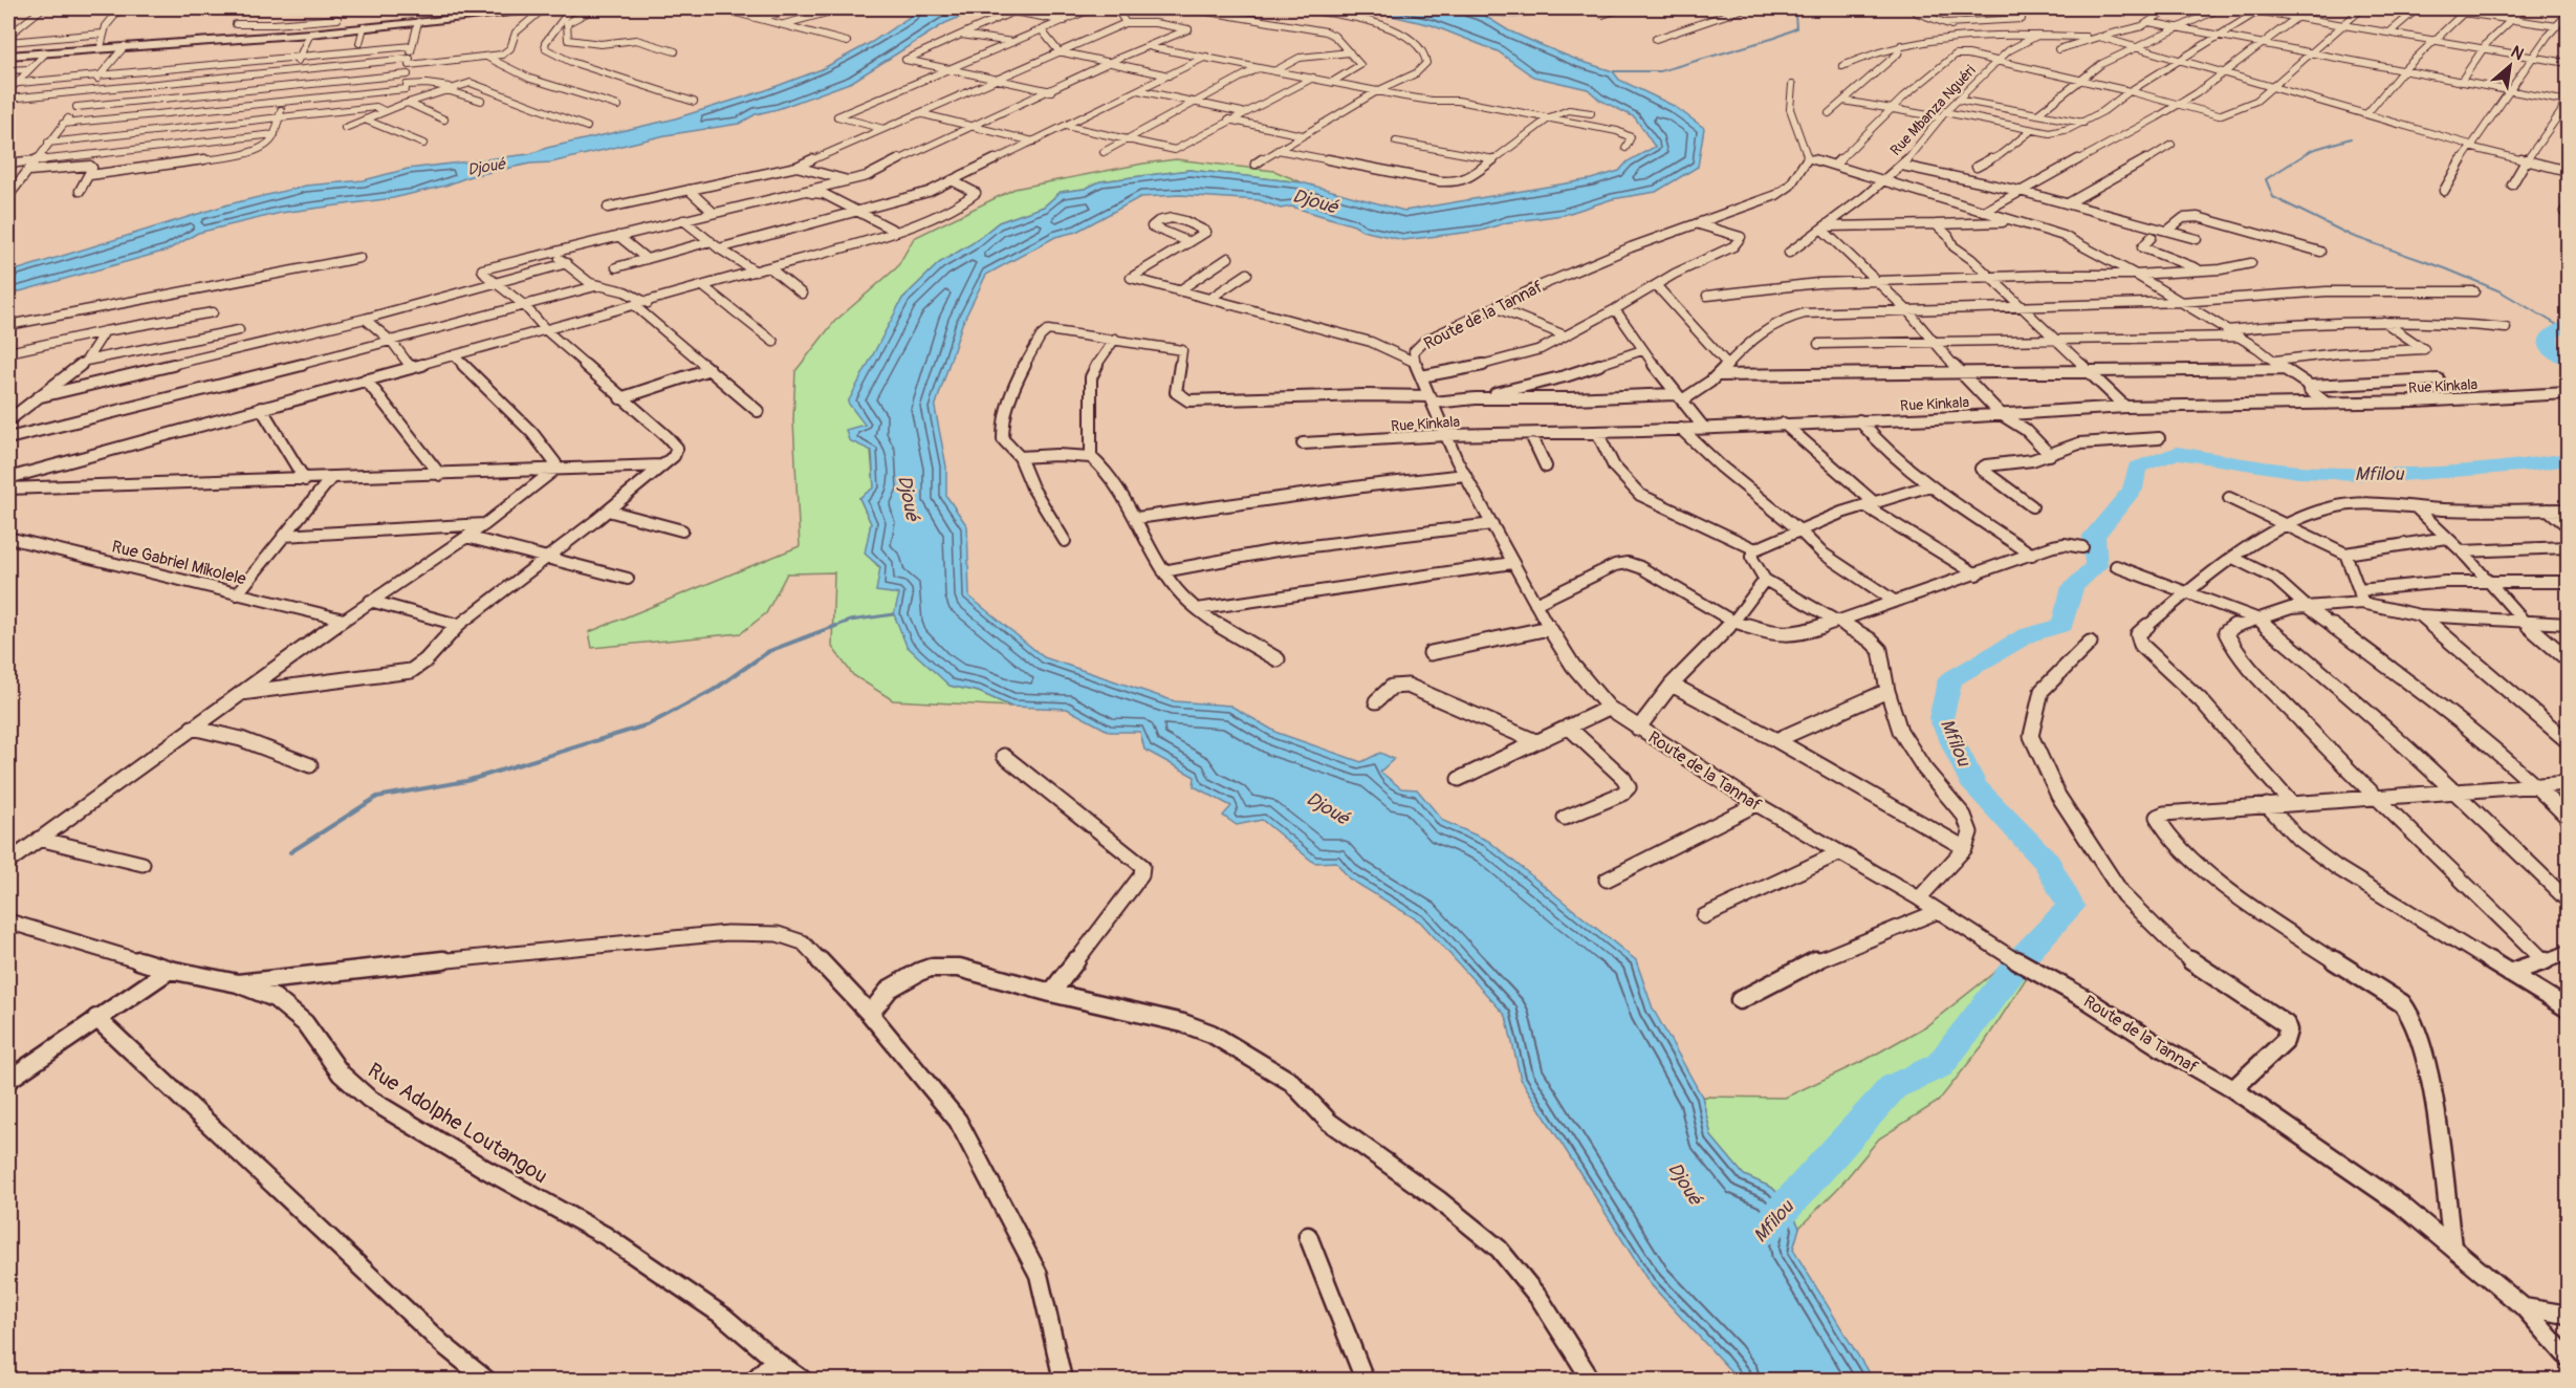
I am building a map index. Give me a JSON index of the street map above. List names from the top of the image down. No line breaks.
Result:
{"streets":{"street":["Rue Mbanza Nguéri","Route de la Tannaf","Rue Kinkala","Rue Gabriel Mikolele","Rue Adolphe Loutangou"]},"crossings":[["Route de la Tannaf","Rue Kinkala"]],"water":["Djoué","Mfilou"],"north":"top right"}
